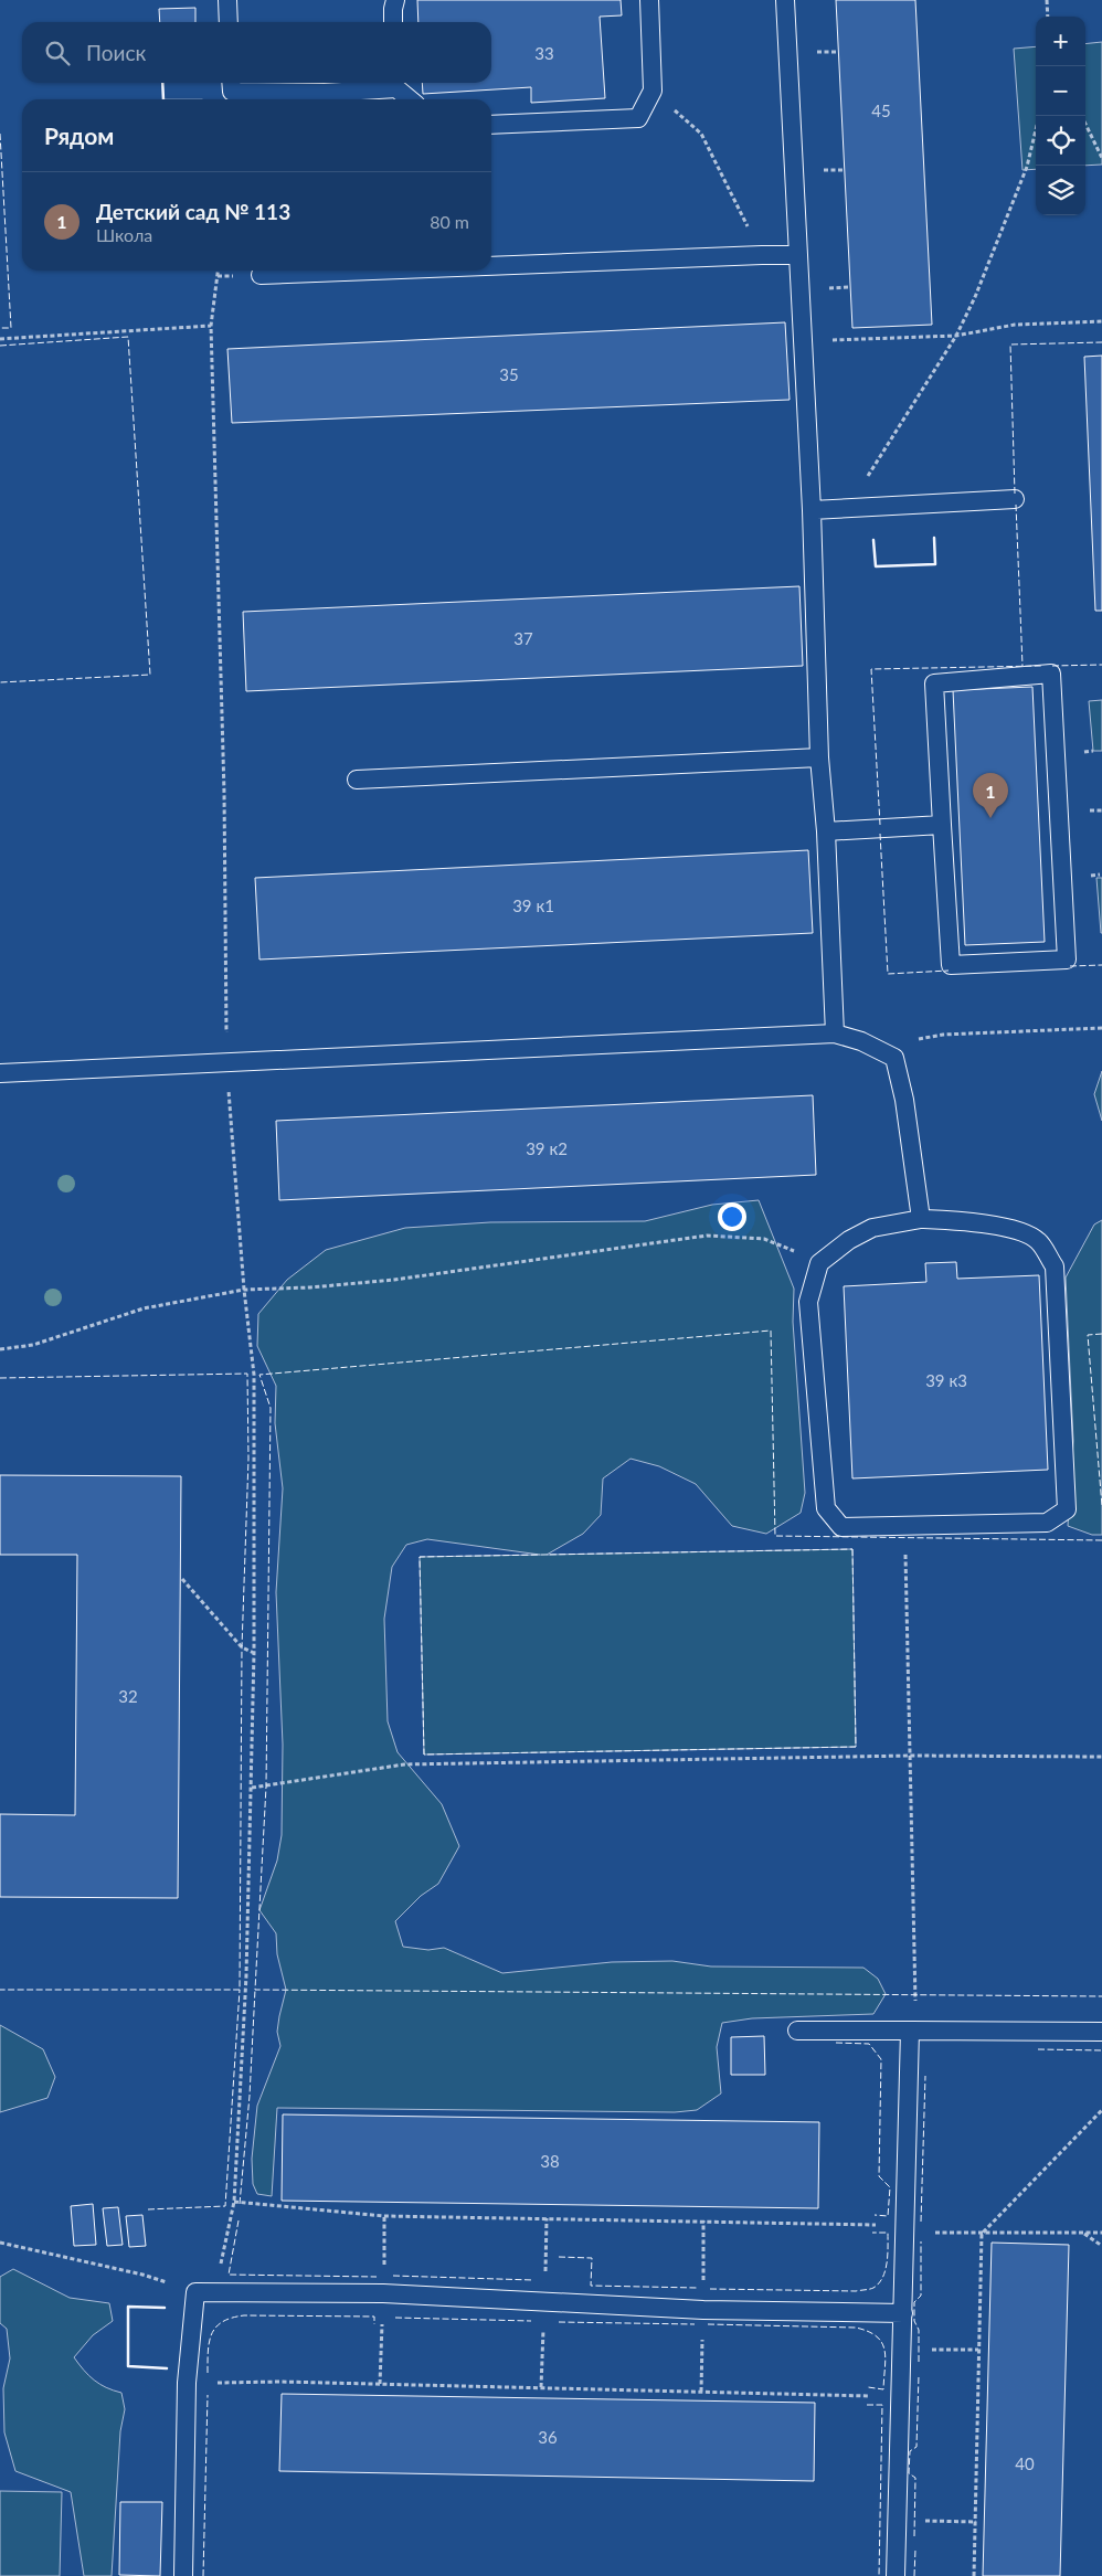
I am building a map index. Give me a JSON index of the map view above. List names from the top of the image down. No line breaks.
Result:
{"house_numbers":["33","45","35","37","39 к1","39 к2","39 к3","32","38","36","40"],"page":{"map_buttons":["+","−"],"search":"Поиск","heading":"Рядом","list":[{"mark":"1","name":"Детский сад № 113","note":"Школа","value":"80 m"}],"pins":"1"}}
